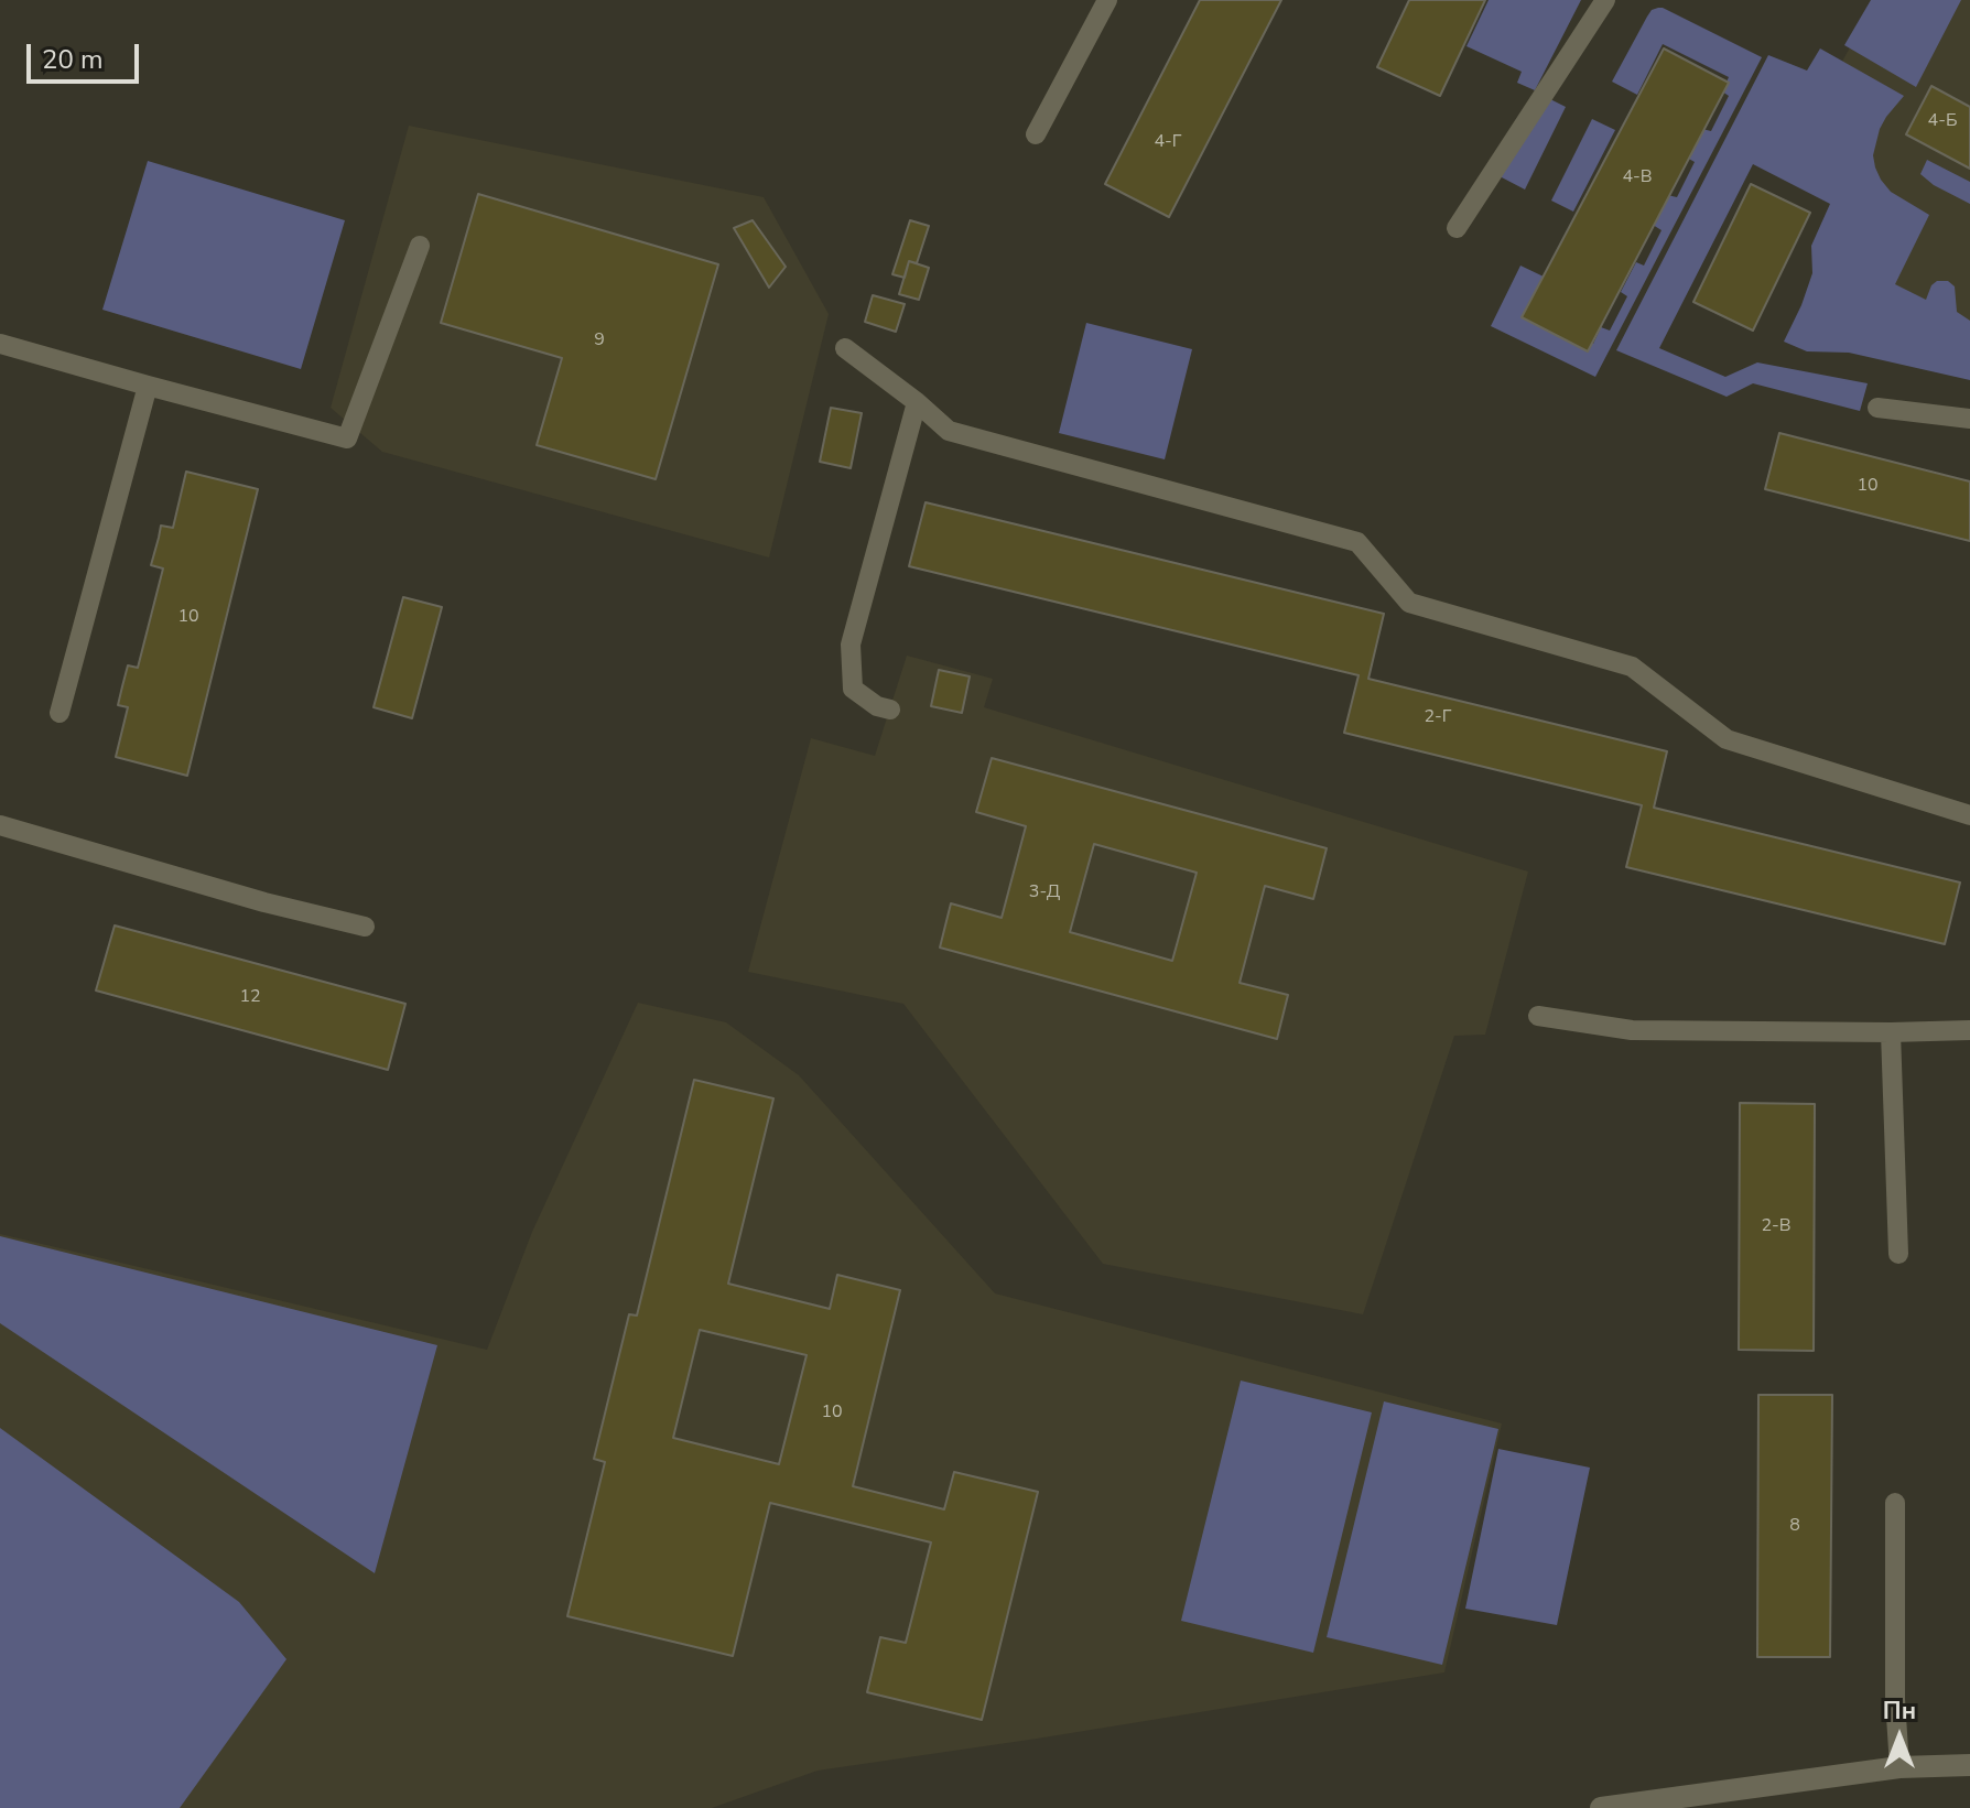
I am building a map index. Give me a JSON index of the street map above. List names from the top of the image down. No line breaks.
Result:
{"house_numbers":["4-Б","4-Г","4-В","9","10","10","2-Г","3-Д","12","2-В","10","8"],"scale_bar":"20 m","north":"top"}
